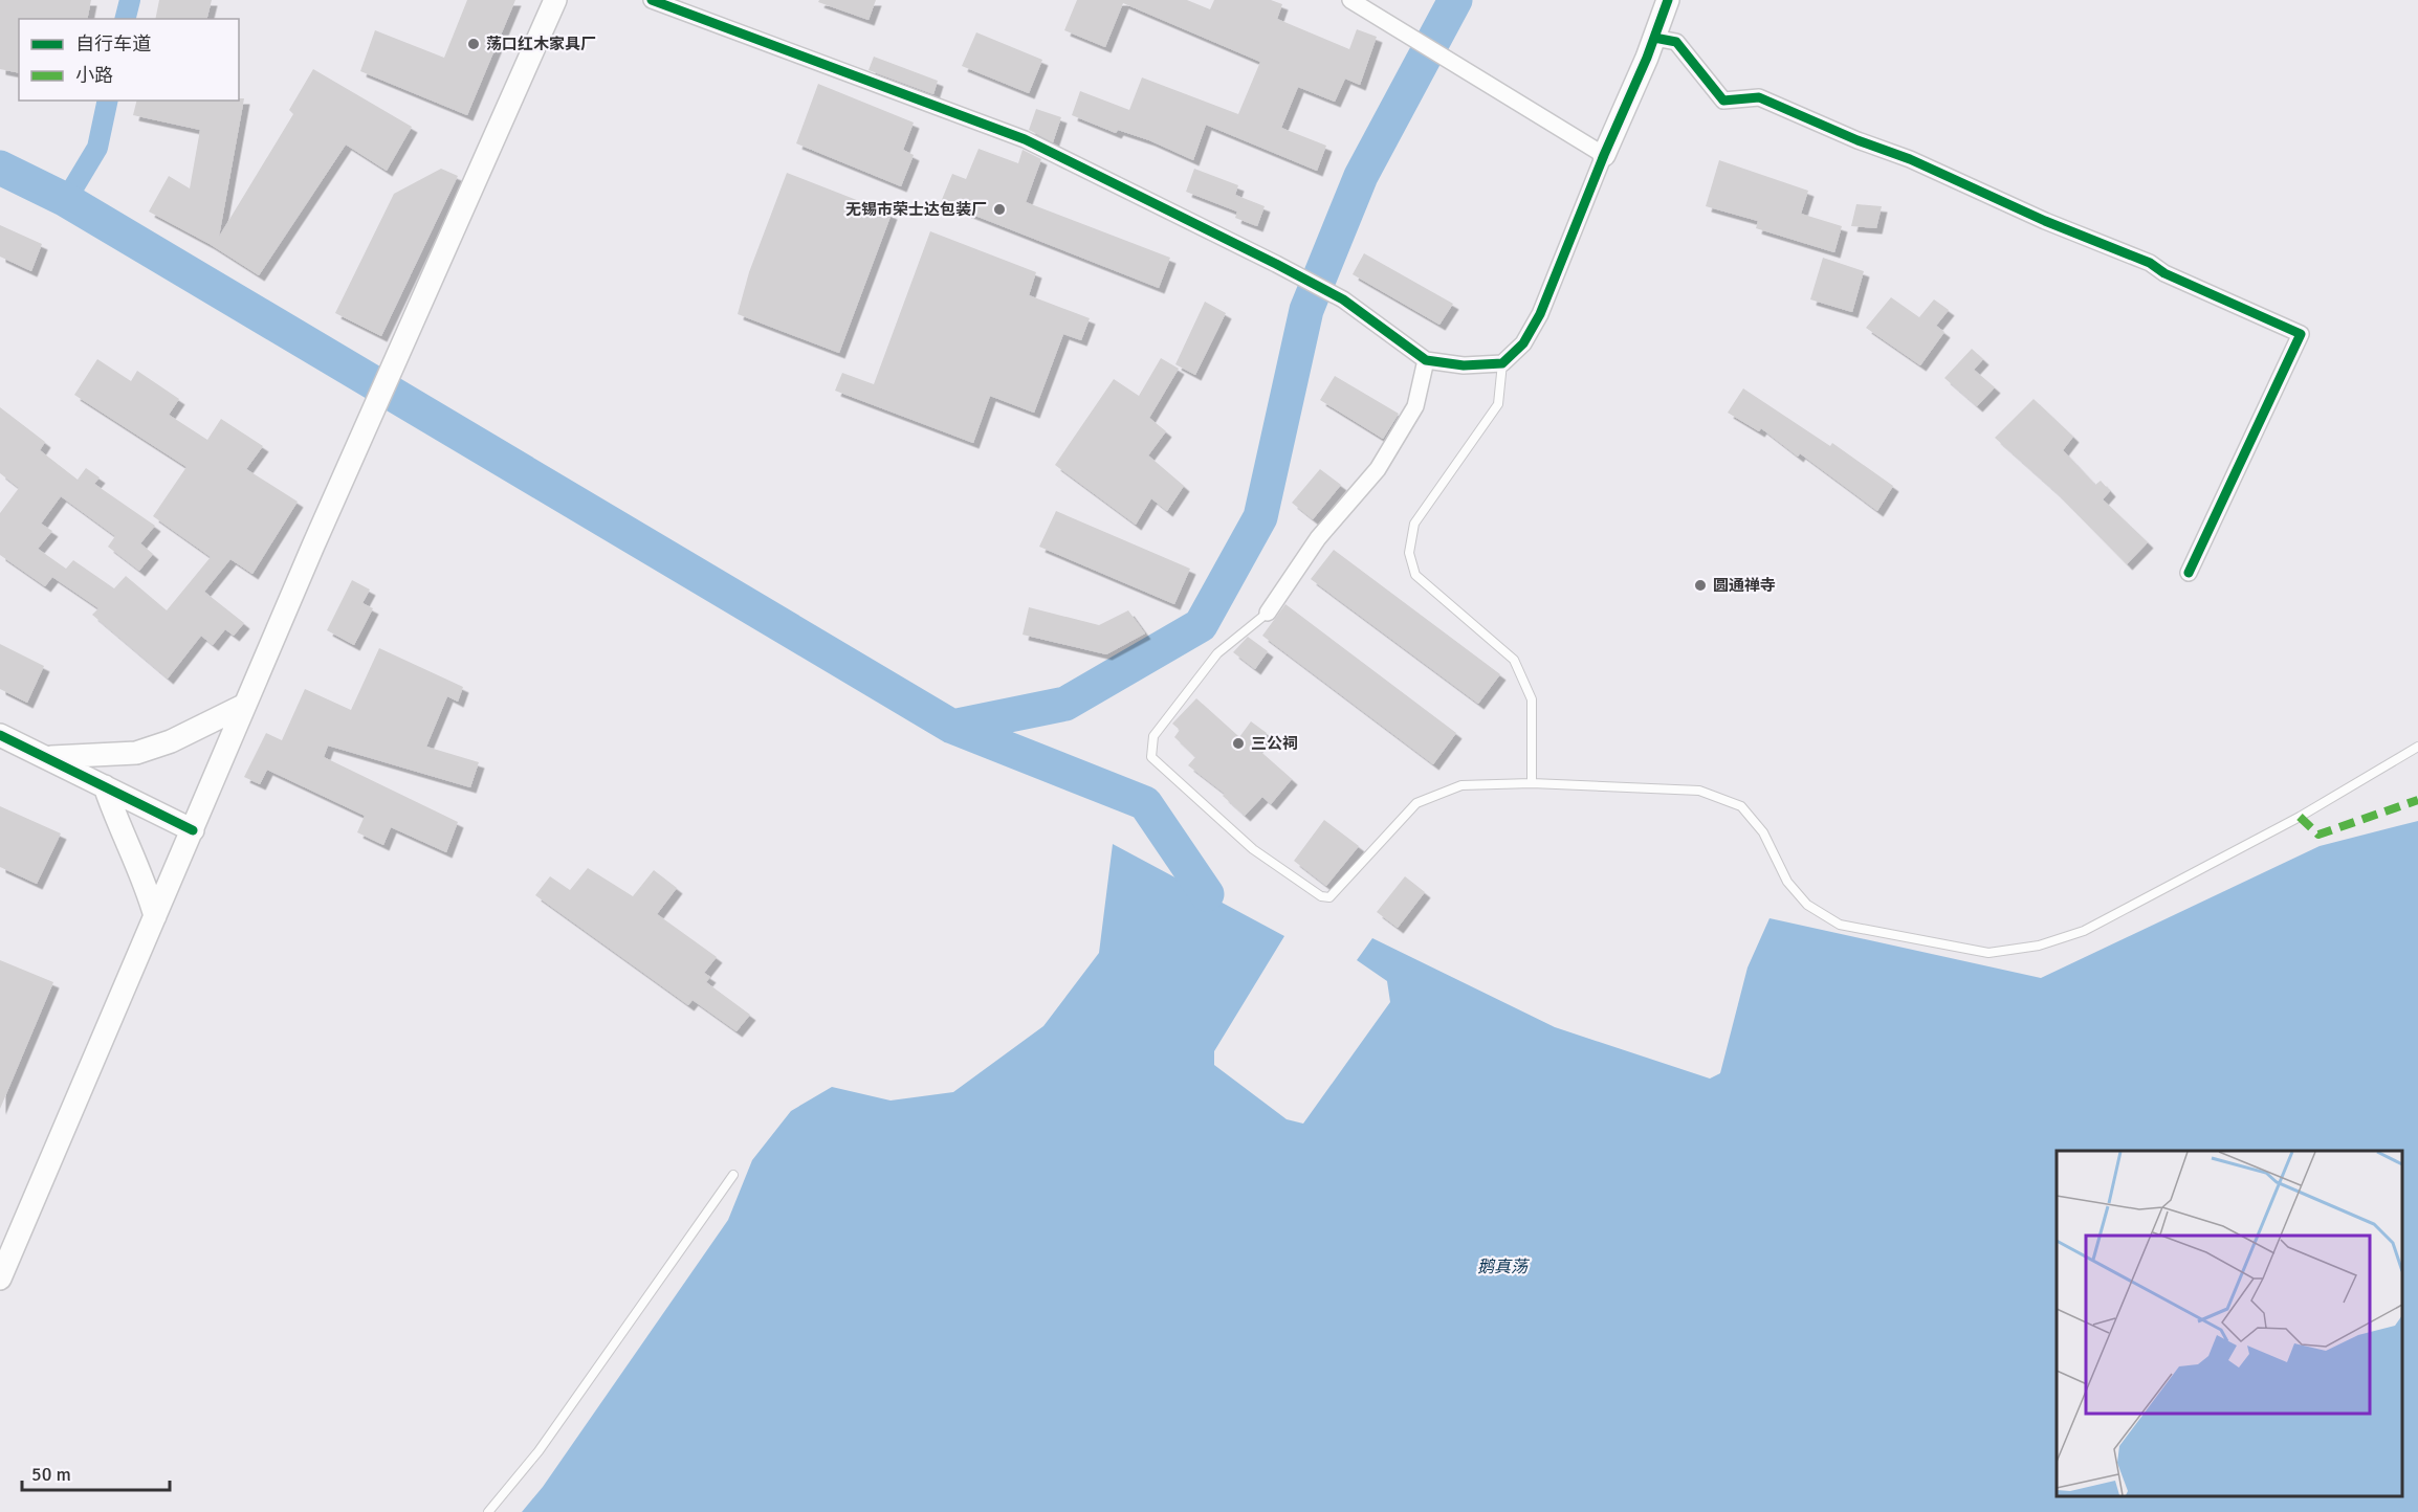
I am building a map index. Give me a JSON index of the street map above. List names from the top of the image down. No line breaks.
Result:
{"water":["鹅真荡"],"places":["荡口红木家具厂","无锡市荣士达包装厂","圆通禅寺","三公祠"],"legend":["自行车道","小路"],"scale_bar":"50 m"}
